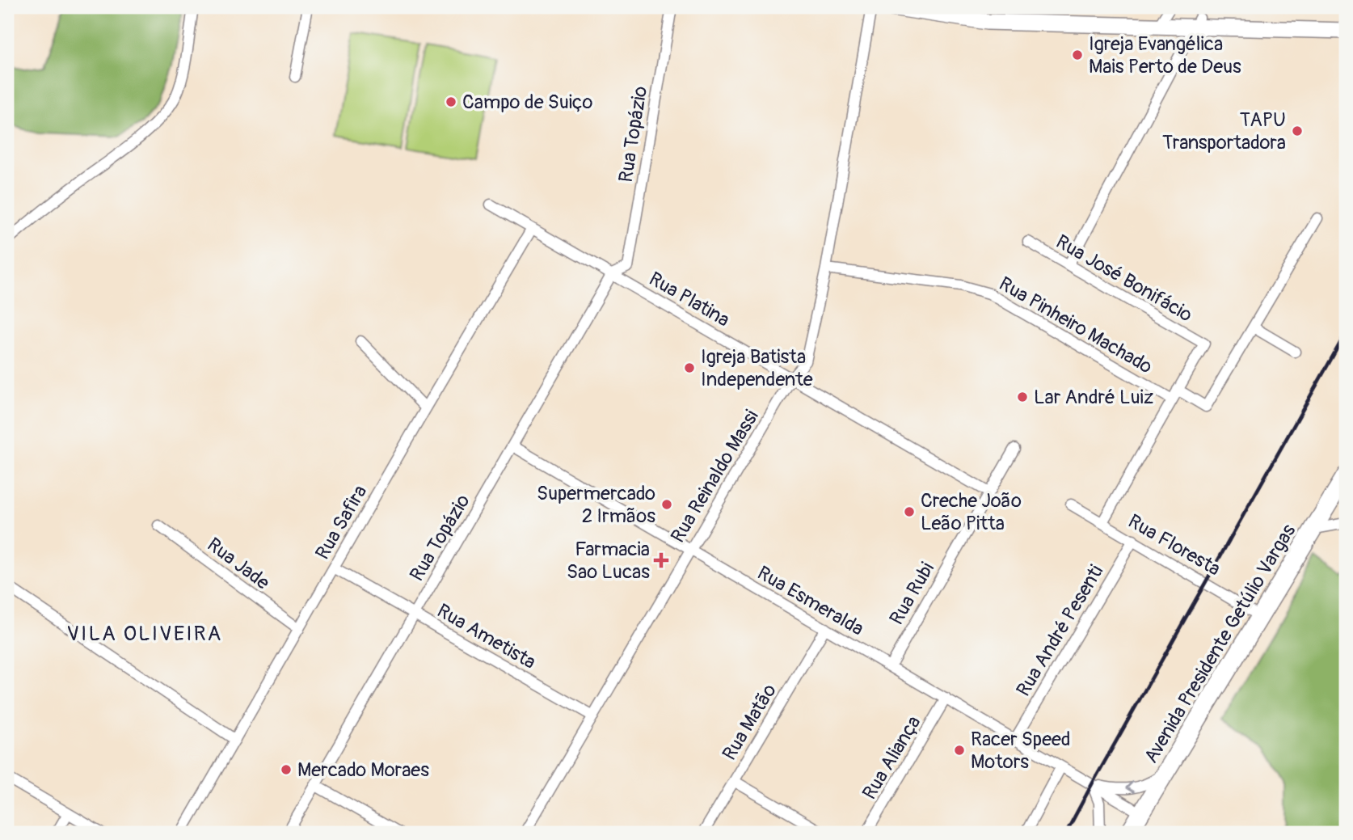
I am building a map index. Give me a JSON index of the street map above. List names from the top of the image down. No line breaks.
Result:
{"streets":{"main road":["Avenida Presidente Getúlio Vargas"],"street":["Rua Topázio","Rua José Bonifácio","Rua Platina","Rua Pinheiro Machado","Rua Reinaldo Massi","Rua Safira","Rua Floresta","Rua Jade","Rua Rubi","Rua Esmeralda","Rua André Pesenti","Rua Ametista","Rua Matão","Rua Aliança"]},"crossings":[["Rua Topázio","Rua Platina"],["Rua Topázio","Rua Esmeralda"],["Rua Topázio","Rua Ametista"],["Rua Platina","Rua Reinaldo Massi"],["Rua Platina","Rua Safira"],["Rua Platina","Rua Rubi"],["Rua Pinheiro Machado","Rua Reinaldo Massi"],["Rua Reinaldo Massi","Rua Esmeralda"],["Rua Reinaldo Massi","Rua Ametista"],["Rua Safira","Rua Jade"],["Rua Safira","Rua Ametista"],["Rua Floresta","Rua André Pesenti"],["Rua Floresta","Avenida Presidente Getúlio Vargas"],["Rua Rubi","Rua Esmeralda"],["Rua Esmeralda","Rua André Pesenti"],["Rua Esmeralda","Avenida Presidente Getúlio Vargas"],["Rua Esmeralda","Rua Matão"],["Rua Esmeralda","Rua Aliança"]],"districts":["VILA OLIVEIRA"],"places":{"other":["Igreja Evangélica Mais Perto de Deus","Campo de Suiço","TAPU Transportadora","Igreja Batista Independente","Lar André Luiz","Supermercado 2 Irmãos","Creche João Leão Pitta","Racer Speed Motors","Mercado Moraes"],"health":["Farmacia Sao Lucas"]}}
